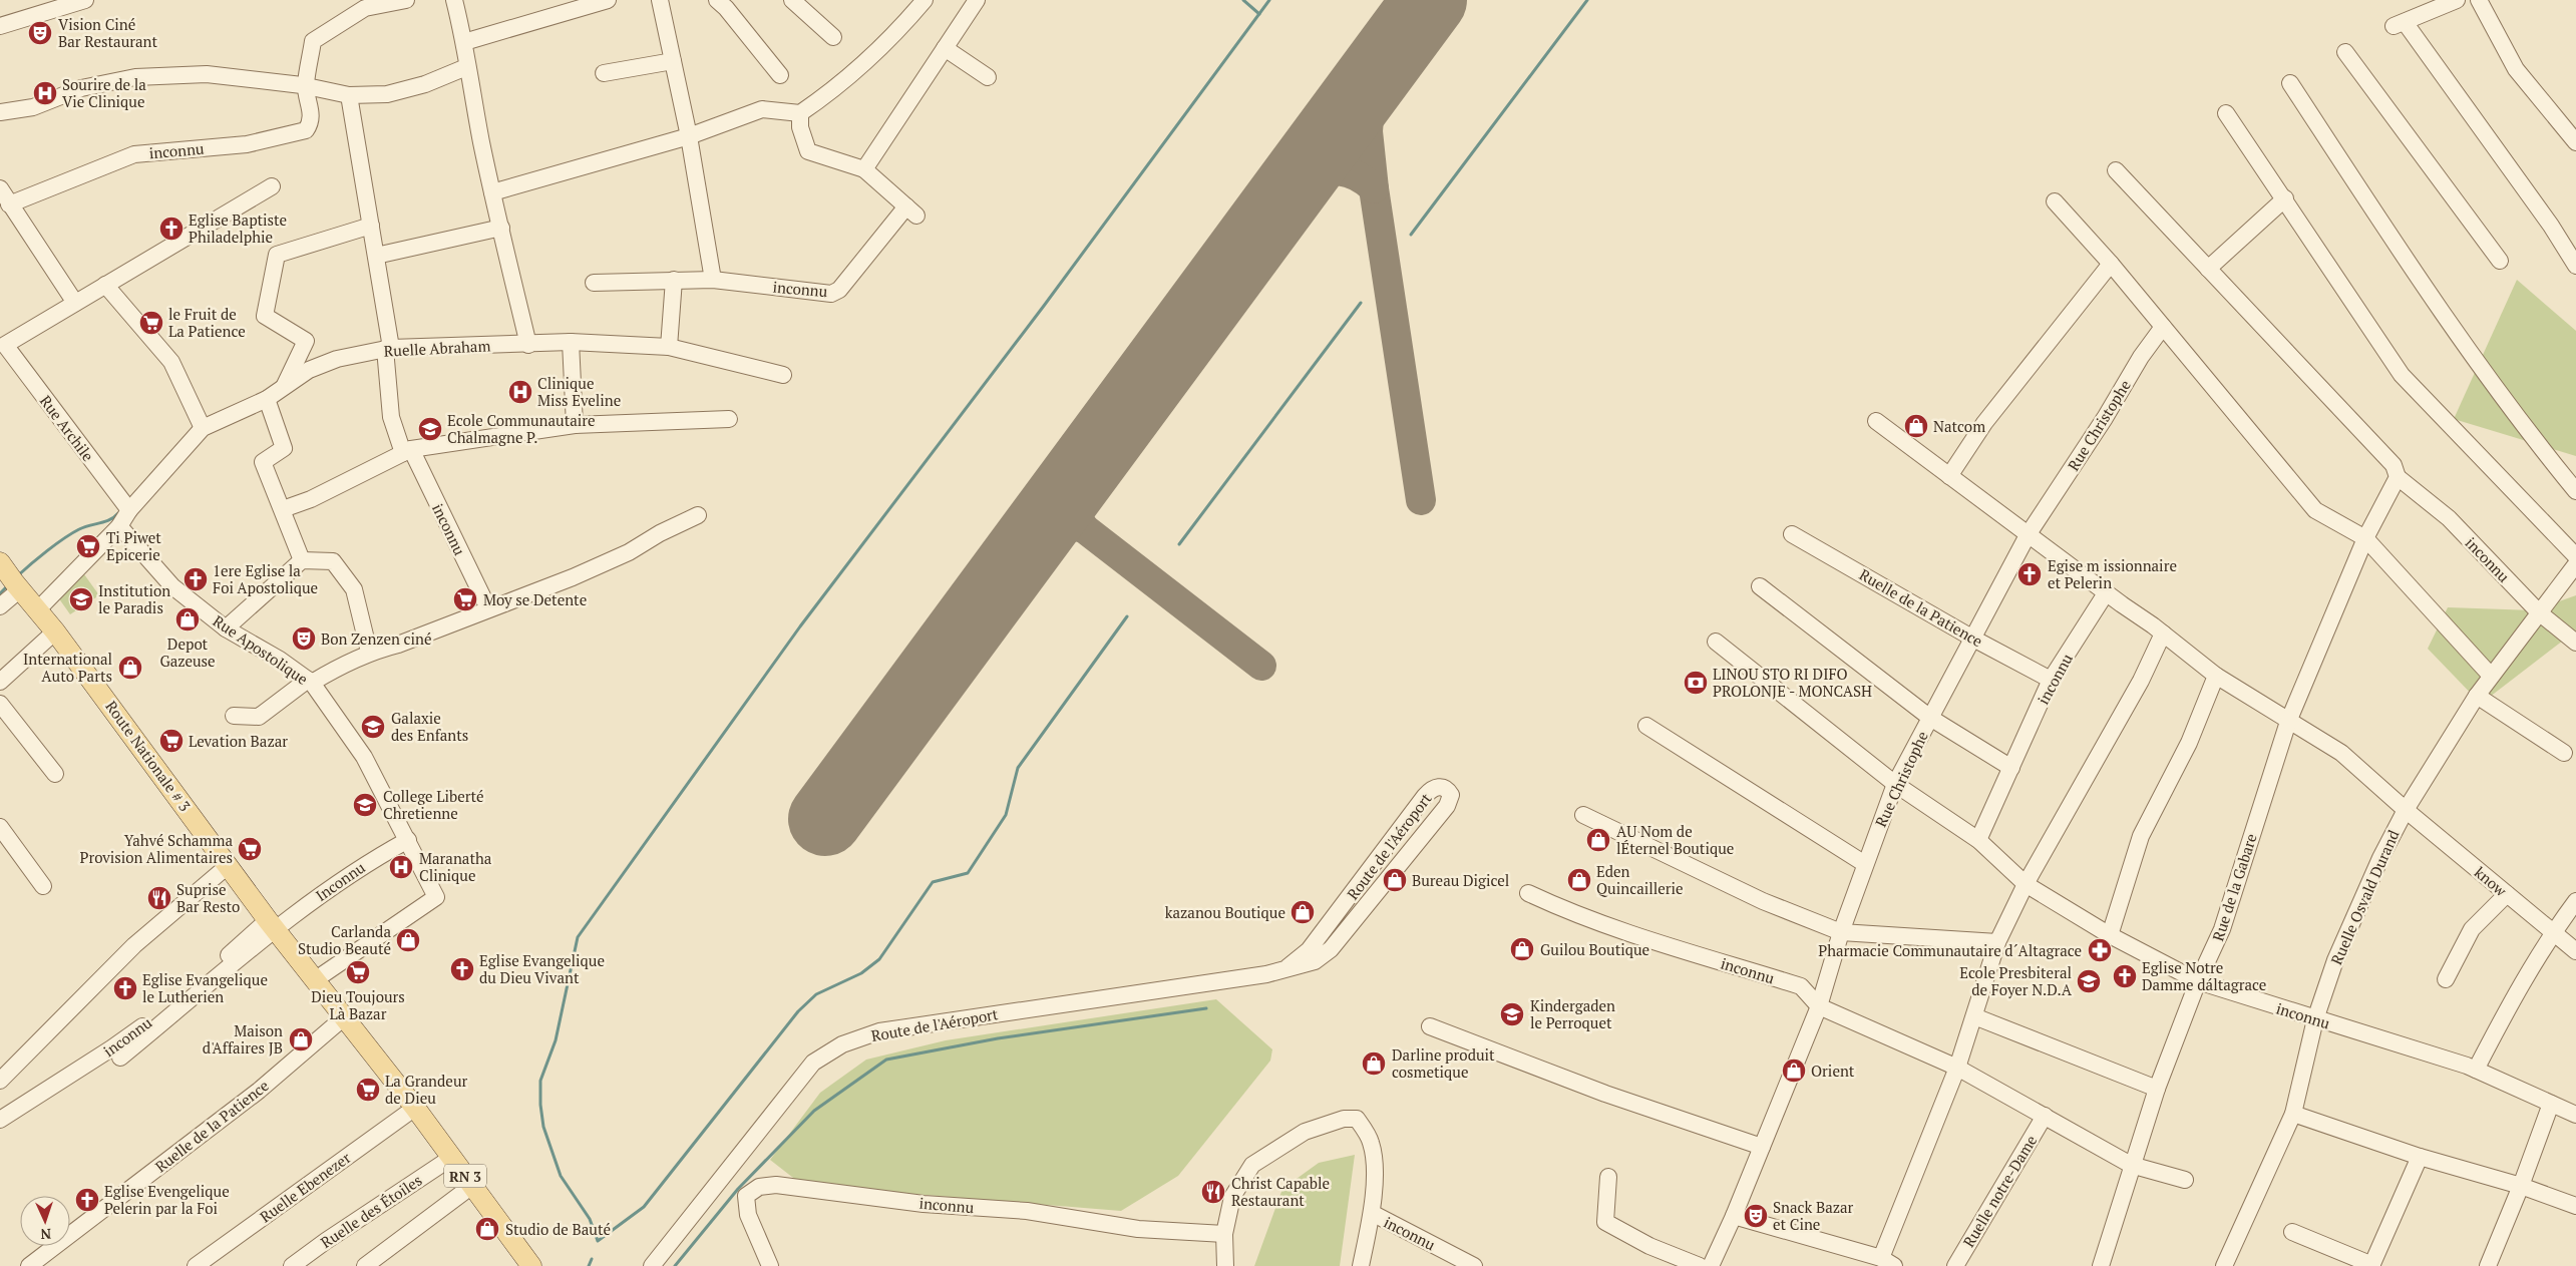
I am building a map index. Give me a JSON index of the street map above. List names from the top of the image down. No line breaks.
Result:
{"streets":{"main road":["Route Nationale # 3","RN 3"],"street":["inconnu","Ruelle Abraham","Rue Christophe","Rue Archile","Ruelle de la Patience","Rue Apostolique","Route de l'Aéroport","Inconnu","know","Rue de la Gabare","Ruelle Osvald Durand","Ruelle Ebenezer","Ruelle notre-Dame","Ruelle des Étoiles"]},"crossings":[["inconnu","Ruelle Abraham"],["inconnu","Rue Christophe"],["inconnu","Ruelle de la Patience"],["inconnu","Route Nationale # 3"],["inconnu","Inconnu"],["inconnu","Rue de la Gabare"],["inconnu","Ruelle Osvald Durand"],["inconnu","Ruelle notre-Dame"],["Ruelle Abraham","Rue Archile"],["Ruelle Abraham","Rue Apostolique"],["Ruelle Abraham","Route Nationale # 3"],["Rue Christophe","Ruelle de la Patience"],["Ruelle de la Patience","Route Nationale # 3"],["Rue Apostolique","Route Nationale # 3"],["Rue Apostolique","Inconnu"],["Route Nationale # 3","Inconnu"],["Route Nationale # 3","Ruelle Ebenezer"],["Route Nationale # 3","Ruelle des Étoiles"],["know","Ruelle Osvald Durand"]],"places":{"theatre":["Vision Ciné Bar Restaurant","Bon Zenzen ciné","Snack Bazar et Cine"],"hospital":["Sourire de la Vie Clinique","Clinique Miss Eveline","Maranatha Clinique"],"church":["Eglise Baptiste Philadelphie","Egise m issionnaire et Pelerin","1ere Eglise la Foi Apostolique","Eglise Evangelique du Dieu Vivant","Eglise Notre Damme dáltagrace","Eglise Evangelique le Lutherien","Eglise Evengelique Pelerin par la Foi"],"supermarket":["le Fruit de La Patience","Ti Piwet Epicerie","Moy se Detente","Levation Bazar","Yahvé Schamma Provision Alimentaires","Dieu Toujours Là Bazar","La Grandeur de Dieu"],"shop":["Natcom","Depot Gazeuse","International Auto Parts","AU Nom de lÉternel Boutique","Bureau Digicel","Eden Quincaillerie","kazanou Boutique","Carlanda Studio Beauté","Guilou Boutique","Maison d'Affaires JB","Darline produit cosmetique","Orient","Studio de Bauté"],"school or university":["Ecole Communautaire Chalmagne P.","Institution le Paradis","Galaxie des Enfants","College Liberté Chretienne","Ecole Presbiteral de Foyer N.D.A","Kindergaden le Perroquet"],"bank":["LINOU STO RI DIFO PROLONJE - MONCASH"],"restaurant":["Suprise Bar Resto","Christ Capable Restaurant"],"pharmacy":["Pharmacie Communautaire d´Altagrace"]},"north":"bottom"}
